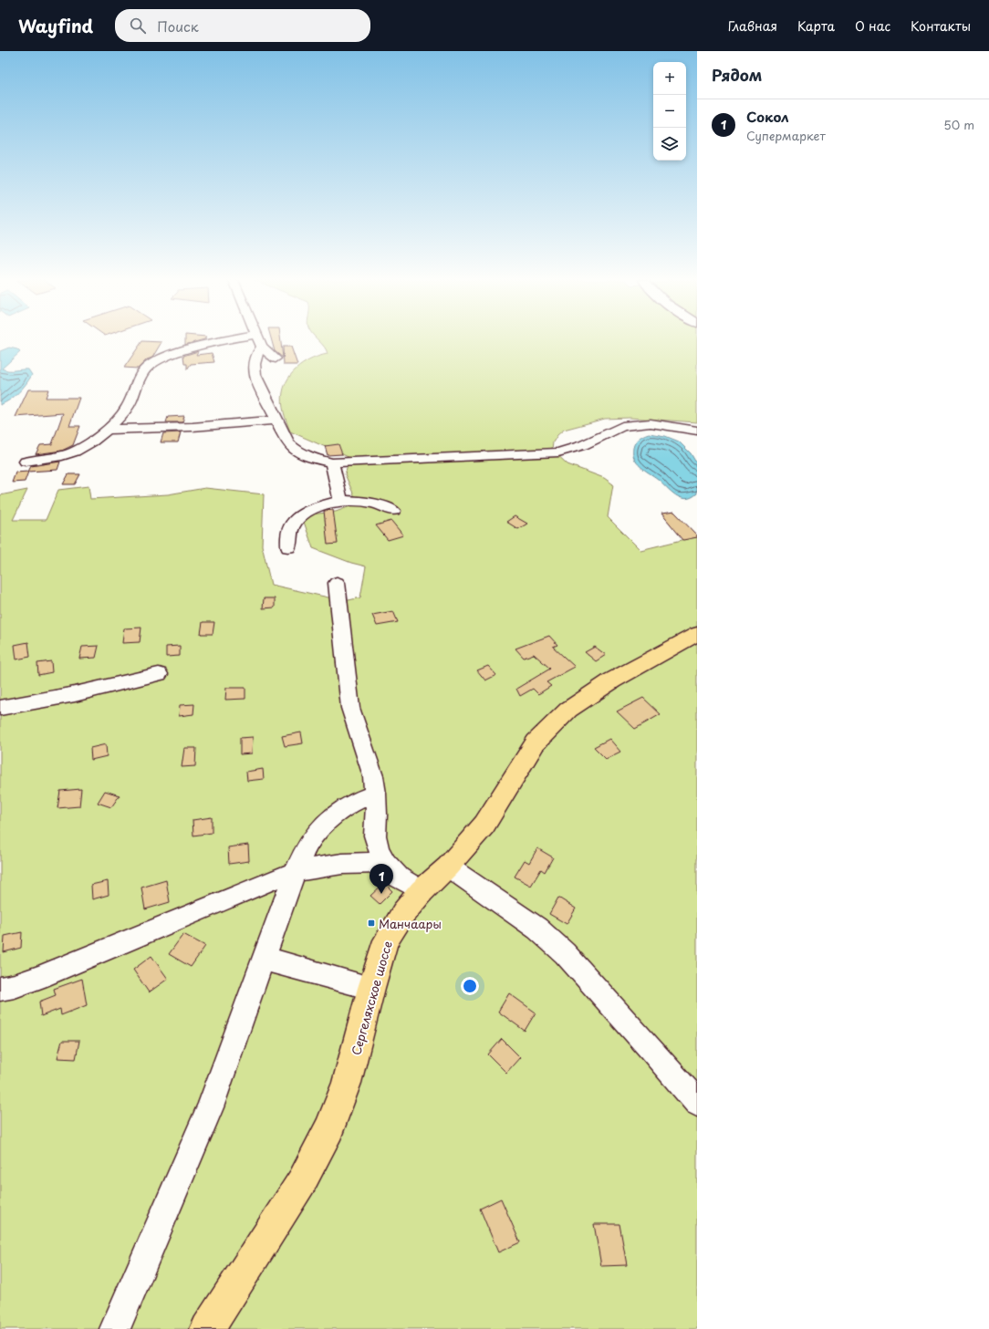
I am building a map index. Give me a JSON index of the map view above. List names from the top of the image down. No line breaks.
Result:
{"streets":{"main road":["Сергеляхское шоссе"]},"places":{"transit":["Манчаары"]},"page":{"header":"Wayfind","search":"Поиск","nav":["Главная","Карта","О нас","Контакты"],"heading":"Рядом","map_buttons":["+","−"],"list":[{"mark":"1","name":"Сокол","note":"Супермаркет","value":"50 m"}],"pins":"1"}}
